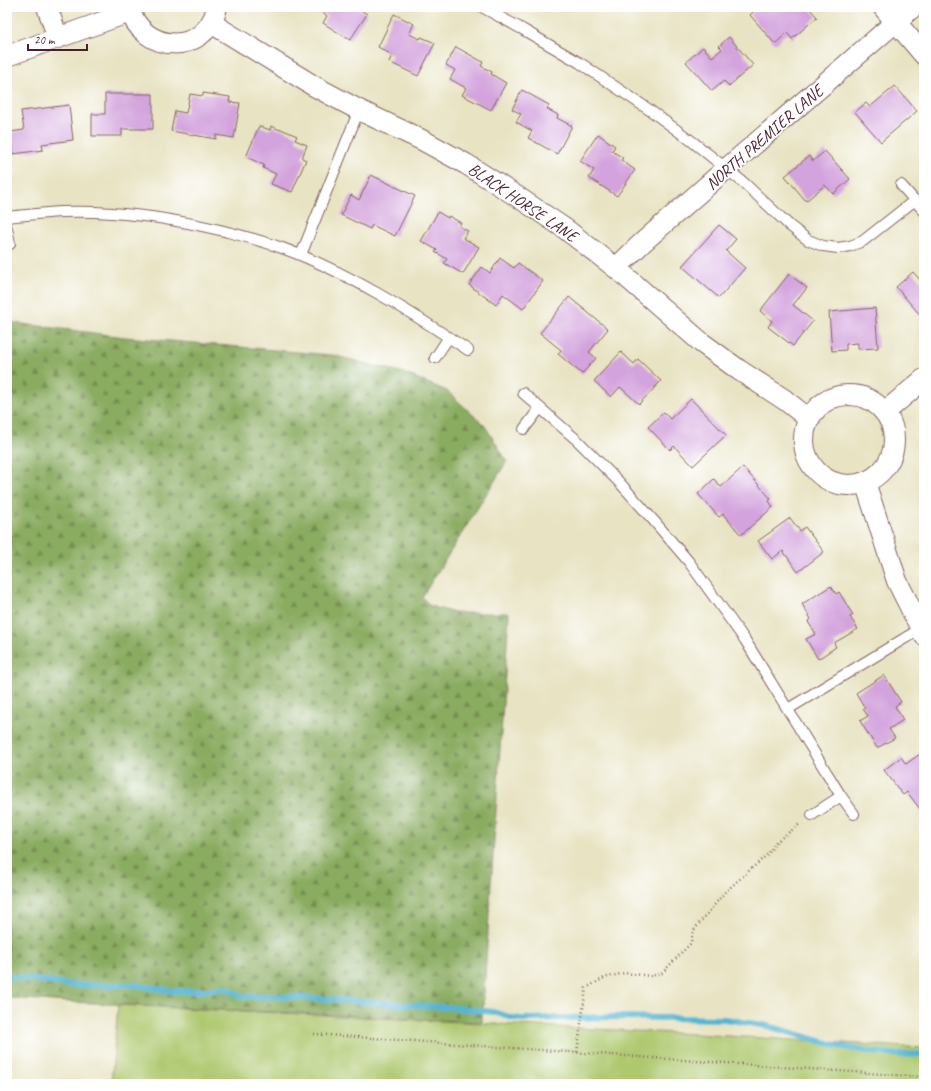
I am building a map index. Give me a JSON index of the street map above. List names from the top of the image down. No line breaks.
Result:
{"streets":{"street":["NORTH PREMIER LANE","BLACK HORSE LANE"]},"crossings":[["NORTH PREMIER LANE","BLACK HORSE LANE"]],"scale_bar":"20 m"}
